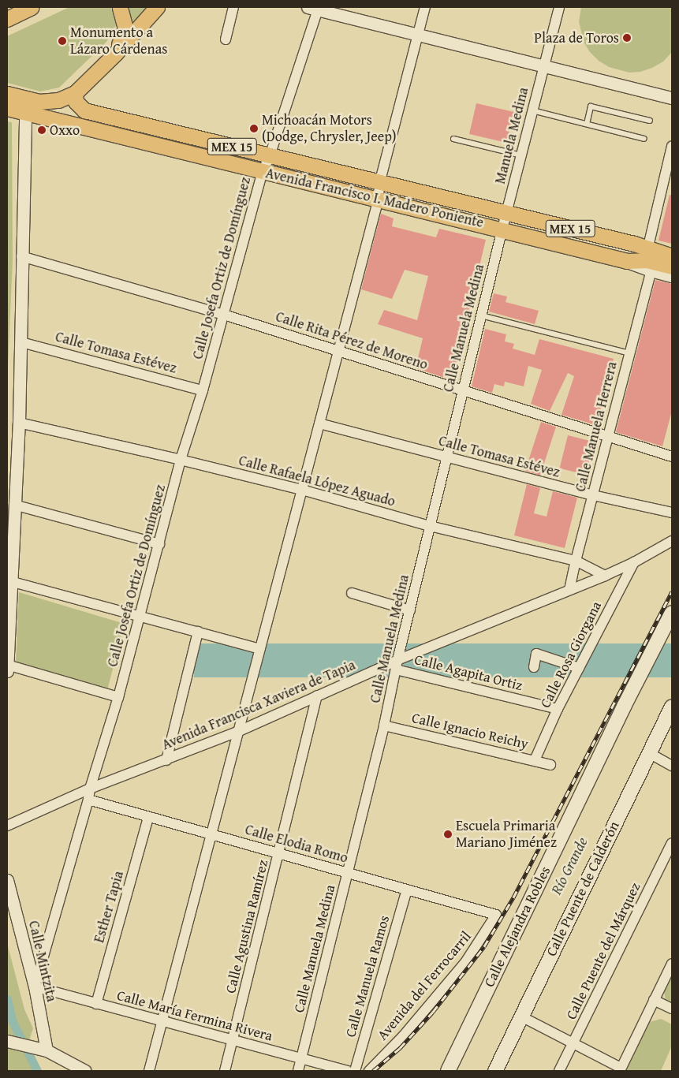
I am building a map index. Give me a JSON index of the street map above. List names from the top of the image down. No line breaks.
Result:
{"streets":{"main road":["MEX 15","Avenida Francisco I. Madero Poniente","Calle Puente de Calderón","Calle Alejandra Robles"],"street":["Manuela Medina","Calle Josefa Ortiz de Domínguez","Calle Manuela Medina","Calle Rita Pérez de Moreno","Calle Tomasa Estévez","Calle Manuela Herrera","Calle Rafaela López Aguado","Calle Rosa Giorgana","Calle Agapita Ortiz","Avenida Francisca Xaviera de Tapia","Calle Ignacio Reichy","Calle Elodia Romo","Esther Tapia","Calle Agustina Ramírez","Calle Puente del Márquez","Calle Mintzita","Calle Manuela Ramos","Avenida del Ferrocarril","Calle María Fermina Rivera"]},"crossings":[["Manuela Medina","Avenida Francisco I. Madero Poniente"],["Manuela Medina","Calle Manuela Medina"],["Avenida Francisco I. Madero Poniente","Calle Josefa Ortiz de Domínguez"],["Avenida Francisco I. Madero Poniente","Calle Manuela Medina"],["Avenida Francisco I. Madero Poniente","Calle Manuela Herrera"],["Calle Josefa Ortiz de Domínguez","Calle Rita Pérez de Moreno"],["Calle Josefa Ortiz de Domínguez","Calle Tomasa Estévez"],["Calle Josefa Ortiz de Domínguez","Calle Rafaela López Aguado"],["Calle Josefa Ortiz de Domínguez","Avenida Francisca Xaviera de Tapia"],["Calle Josefa Ortiz de Domínguez","Calle Elodia Romo"],["Calle Josefa Ortiz de Domínguez","Calle Mintzita"],["Calle Josefa Ortiz de Domínguez","Calle María Fermina Rivera"],["Calle Manuela Medina","Calle Rita Pérez de Moreno"],["Calle Manuela Medina","Calle Tomasa Estévez"],["Calle Manuela Medina","Calle Rafaela López Aguado"],["Calle Manuela Medina","Calle Agapita Ortiz"],["Calle Manuela Medina","Avenida Francisca Xaviera de Tapia"],["Calle Manuela Medina","Calle Ignacio Reichy"],["Calle Manuela Medina","Calle Elodia Romo"],["Calle Manuela Medina","Calle María Fermina Rivera"],["Calle Rita Pérez de Moreno","Calle Manuela Herrera"],["Calle Tomasa Estévez","Calle Manuela Herrera"],["Calle Manuela Herrera","Calle Rafaela López Aguado"],["Calle Manuela Herrera","Avenida Francisca Xaviera de Tapia"],["Calle Rafaela López Aguado","Avenida Francisca Xaviera de Tapia"],["Calle Rosa Giorgana","Calle Agapita Ortiz"],["Calle Rosa Giorgana","Avenida Francisca Xaviera de Tapia"],["Calle Rosa Giorgana","Calle Ignacio Reichy"],["Calle Agapita Ortiz","Avenida Francisca Xaviera de Tapia"],["Avenida Francisca Xaviera de Tapia","Calle Agustina Ramírez"],["Calle Elodia Romo","Esther Tapia"],["Calle Elodia Romo","Calle Agustina Ramírez"],["Calle Elodia Romo","Calle Manuela Ramos"],["Calle Elodia Romo","Avenida del Ferrocarril"],["Esther Tapia","Calle María Fermina Rivera"],["Calle Agustina Ramírez","Calle María Fermina Rivera"],["Calle Mintzita","Calle María Fermina Rivera"]],"water":["Río Grande"],"places":["Plaza de Toros","Monumento a Lázaro Cárdenas","Michoacán Motors (Dodge, Chrysler, Jeep)","Oxxo","Escuela Primaria Mariano Jiménez"]}
